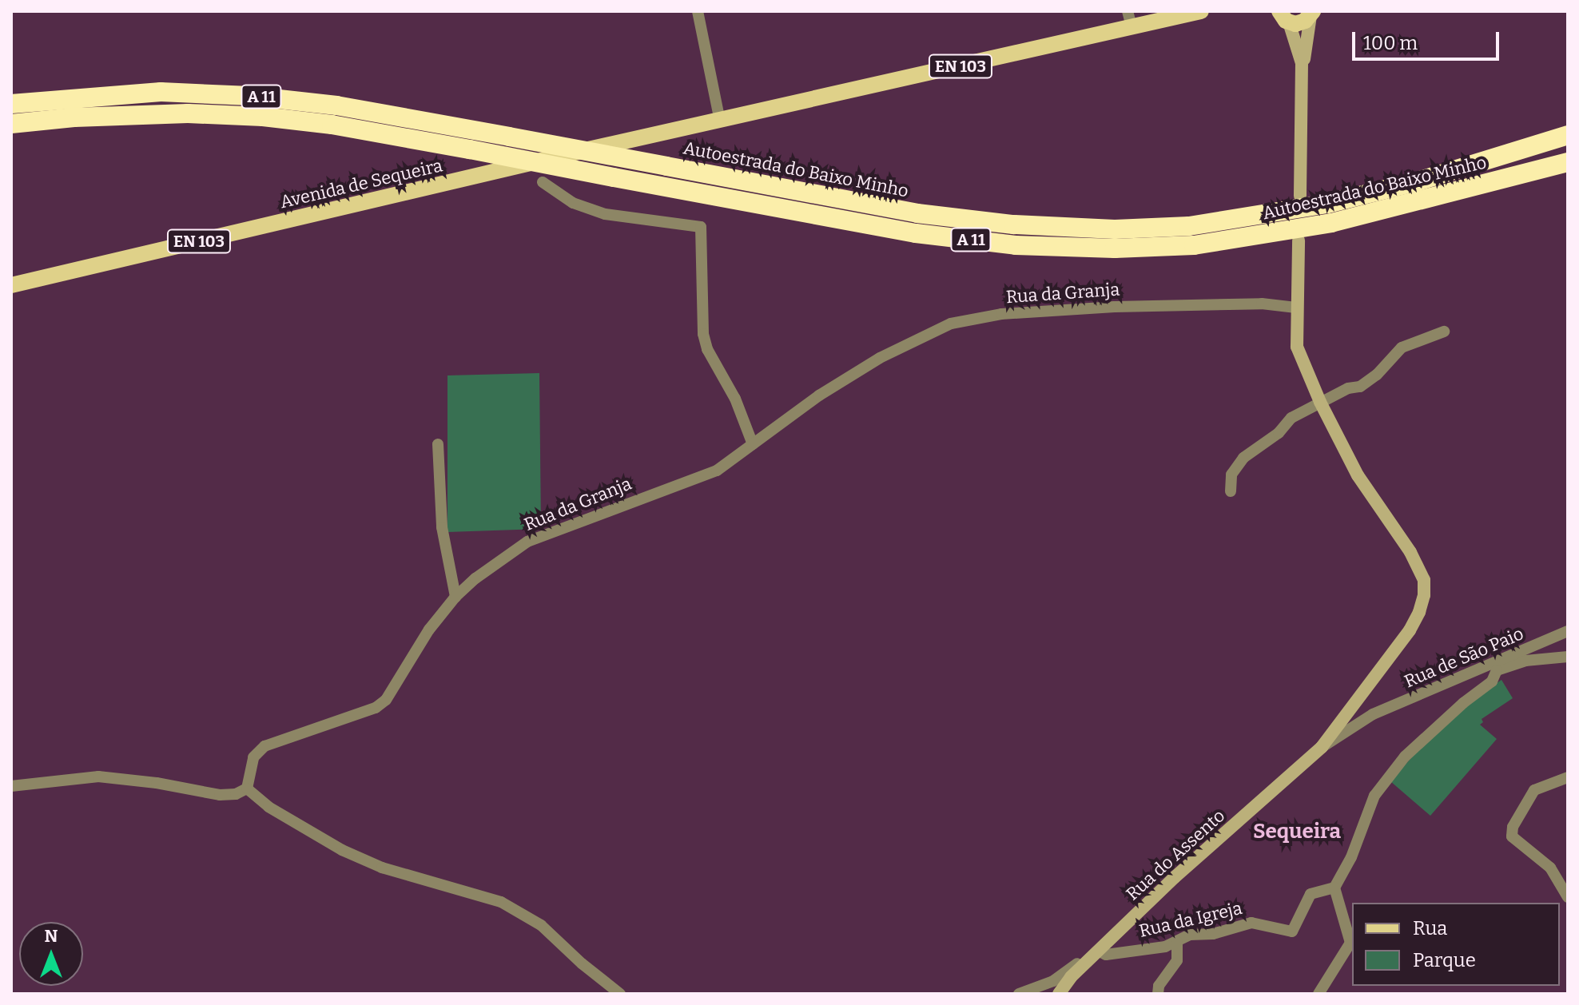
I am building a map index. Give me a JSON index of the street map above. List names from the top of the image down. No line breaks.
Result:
{"streets":{"highway":["A 11","Autoestrada do Baixo Minho"],"main road":["EN 103","Avenida de Sequeira"],"street":["Rua da Granja","Rua de São Paio","Rua do Assento","Rua da Igreja"]},"crossings":[["EN 103","Avenida de Sequeira"],["Rua da Granja","Rua do Assento"],["Rua de São Paio","Rua do Assento"],["Rua do Assento","Rua da Igreja"]],"districts":["Sequeira"],"legend":["Rua","Parque"],"scale_bar":"100 m","north":"top"}
